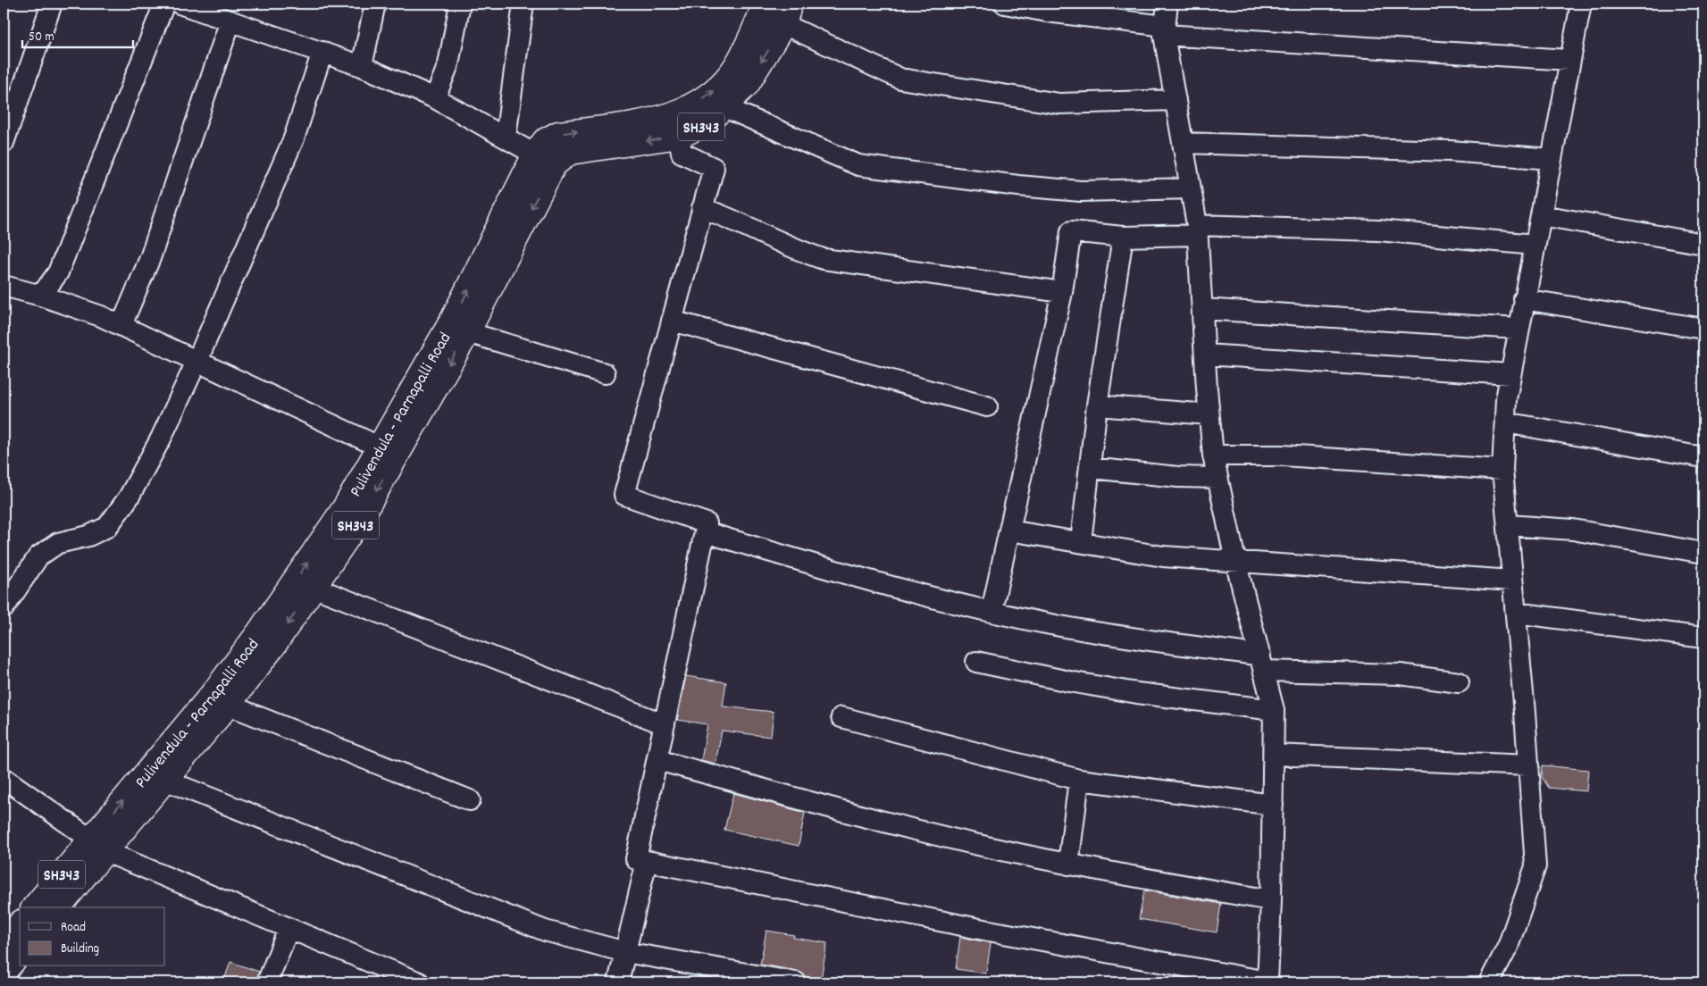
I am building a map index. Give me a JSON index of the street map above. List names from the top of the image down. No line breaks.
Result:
{"streets":{"main road":["SH343","Pulivendula - Parnapalli Road"]},"legend":["Road","Building"],"scale_bar":"50 m"}
